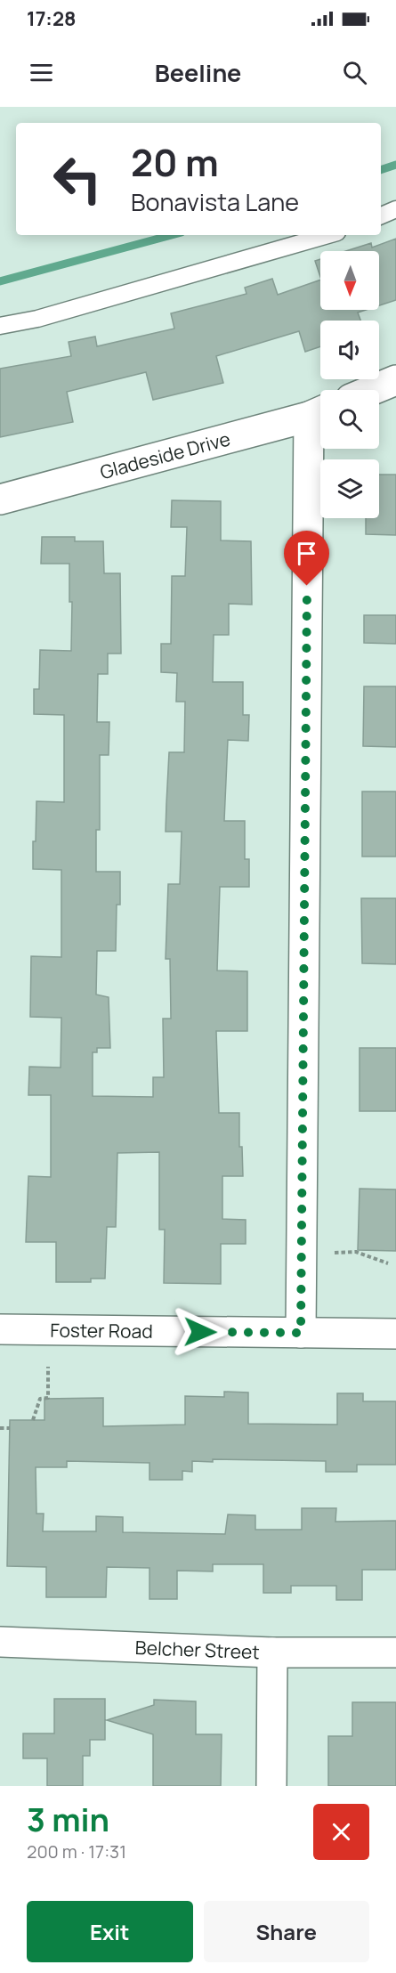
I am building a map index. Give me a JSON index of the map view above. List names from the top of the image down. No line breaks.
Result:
{"streets":{"street":["Gladeside Drive","Foster Road","Belcher Street"]},"north":"bottom","page":{"status":"17:28","header":"Beeline","turn":["20 m","Bonavista Lane"],"heading":["3 min","200 m · 17:31"],"buttons":["Exit","Share"]}}
